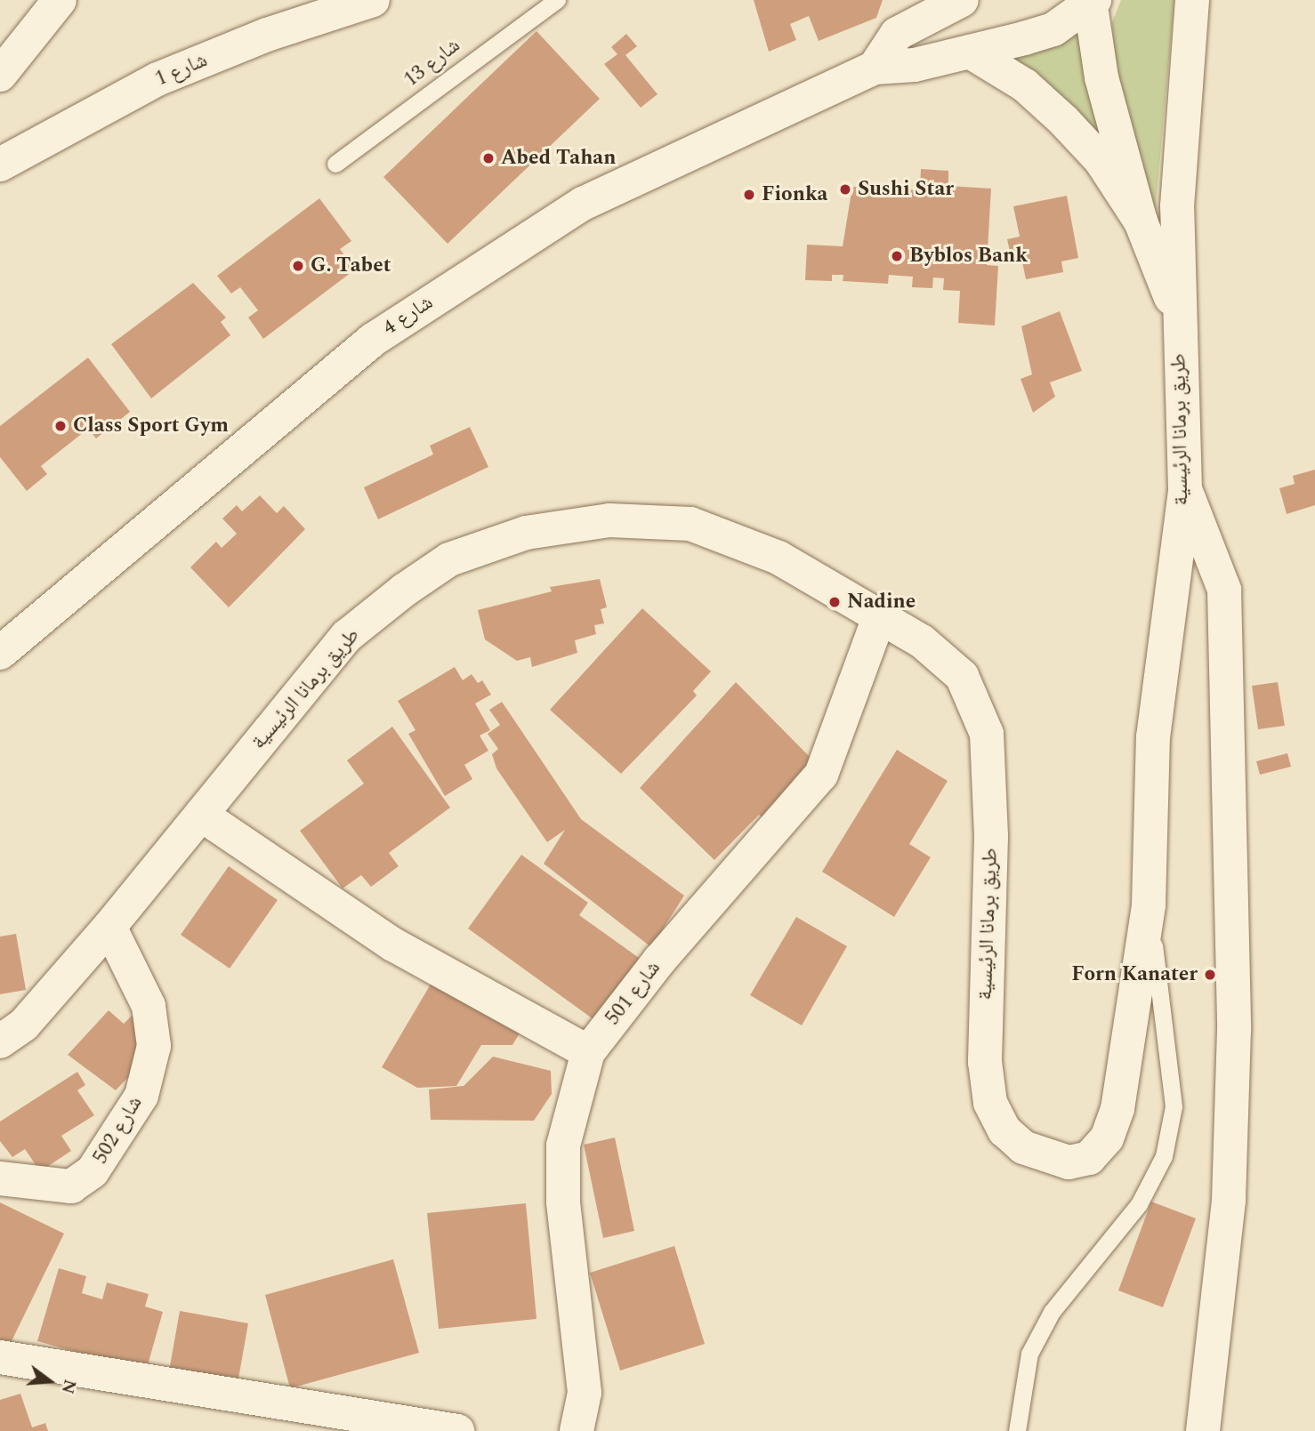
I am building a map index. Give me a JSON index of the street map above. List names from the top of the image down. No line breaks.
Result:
{"streets":{"street":["شارع 1","شارع 4","طريق برمانا الرئيسية","شارع 501","شارع 502"],"lane":["شارع 13"]},"crossings":[["طريق برمانا الرئيسية","شارع 501"],["طريق برمانا الرئيسية","شارع 502"]],"places":["Abed Tahan","Sushi Star","Fionka","Byblos Bank","G. Tabet","Class Sport Gym","Nadine","Forn Kanater"],"north":"right"}
